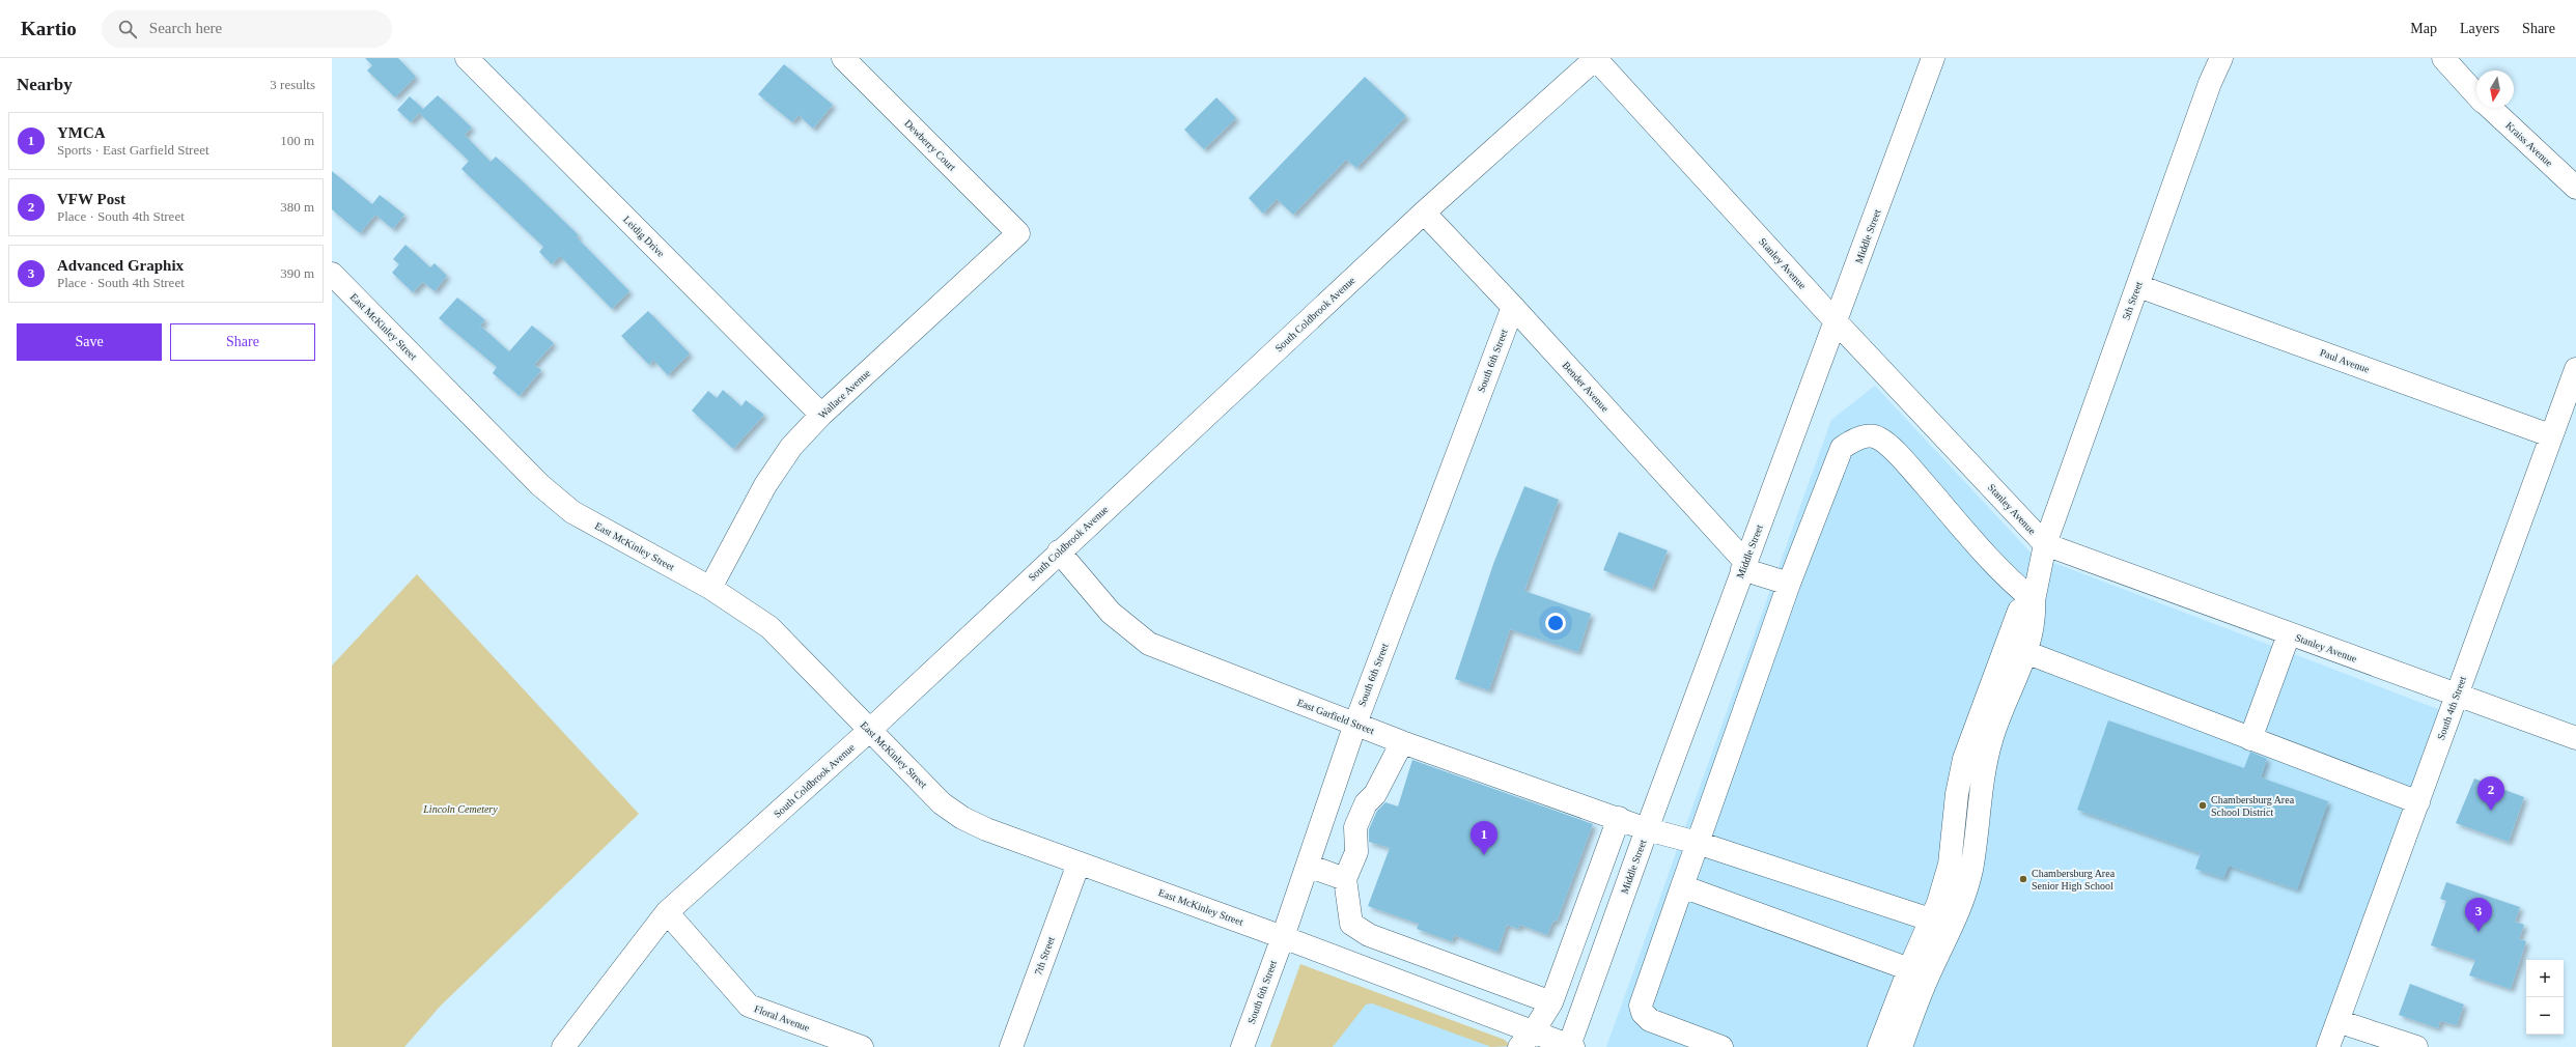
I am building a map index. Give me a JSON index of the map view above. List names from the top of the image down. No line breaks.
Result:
{"streets":{"street":["Kraiss Avenue","Dewberry Court","Leidig Drive","Middle Street","Stanley Avenue","5th Street","South Coldbrook Avenue","East McKinley Street","South 6th Street","Paul Avenue","Bender Avenue","Wallace Avenue","South 4th Street","East Garfield Street","7th Street","Floral Avenue"]},"crossings":[["Dewberry Court","Wallace Avenue"],["Leidig Drive","Wallace Avenue"],["Middle Street","Stanley Avenue"],["Middle Street","East McKinley Street"],["Middle Street","Bender Avenue"],["Middle Street","East Garfield Street"],["Stanley Avenue","5th Street"],["Stanley Avenue","South Coldbrook Avenue"],["Stanley Avenue","South 4th Street"],["5th Street","Paul Avenue"],["South Coldbrook Avenue","East McKinley Street"],["South Coldbrook Avenue","Bender Avenue"],["South Coldbrook Avenue","East Garfield Street"],["South Coldbrook Avenue","Floral Avenue"],["East McKinley Street","South 6th Street"],["East McKinley Street","Wallace Avenue"],["East McKinley Street","7th Street"],["South 6th Street","Bender Avenue"],["South 6th Street","East Garfield Street"],["Paul Avenue","South 4th Street"]],"parks":["Lincoln Cemetery"],"places":["Chambersburg Area School District","Chambersburg Area Senior High School"],"north":"bottom","page":{"header":"Kartio","search":"Search here","nav":["Map","Layers","Share"],"heading":["Nearby","3 results"],"list":[{"mark":"1","name":"YMCA","note":"Sports · East Garfield Street","value":"100 m"},{"mark":"2","name":"VFW Post","note":"Place · South 4th Street","value":"380 m"},{"mark":"3","name":"Advanced Graphix","note":"Place · South 4th Street","value":"390 m"}],"buttons":["Save","Share"],"pins":["2","1","3"],"map_buttons":["+","−"]}}
